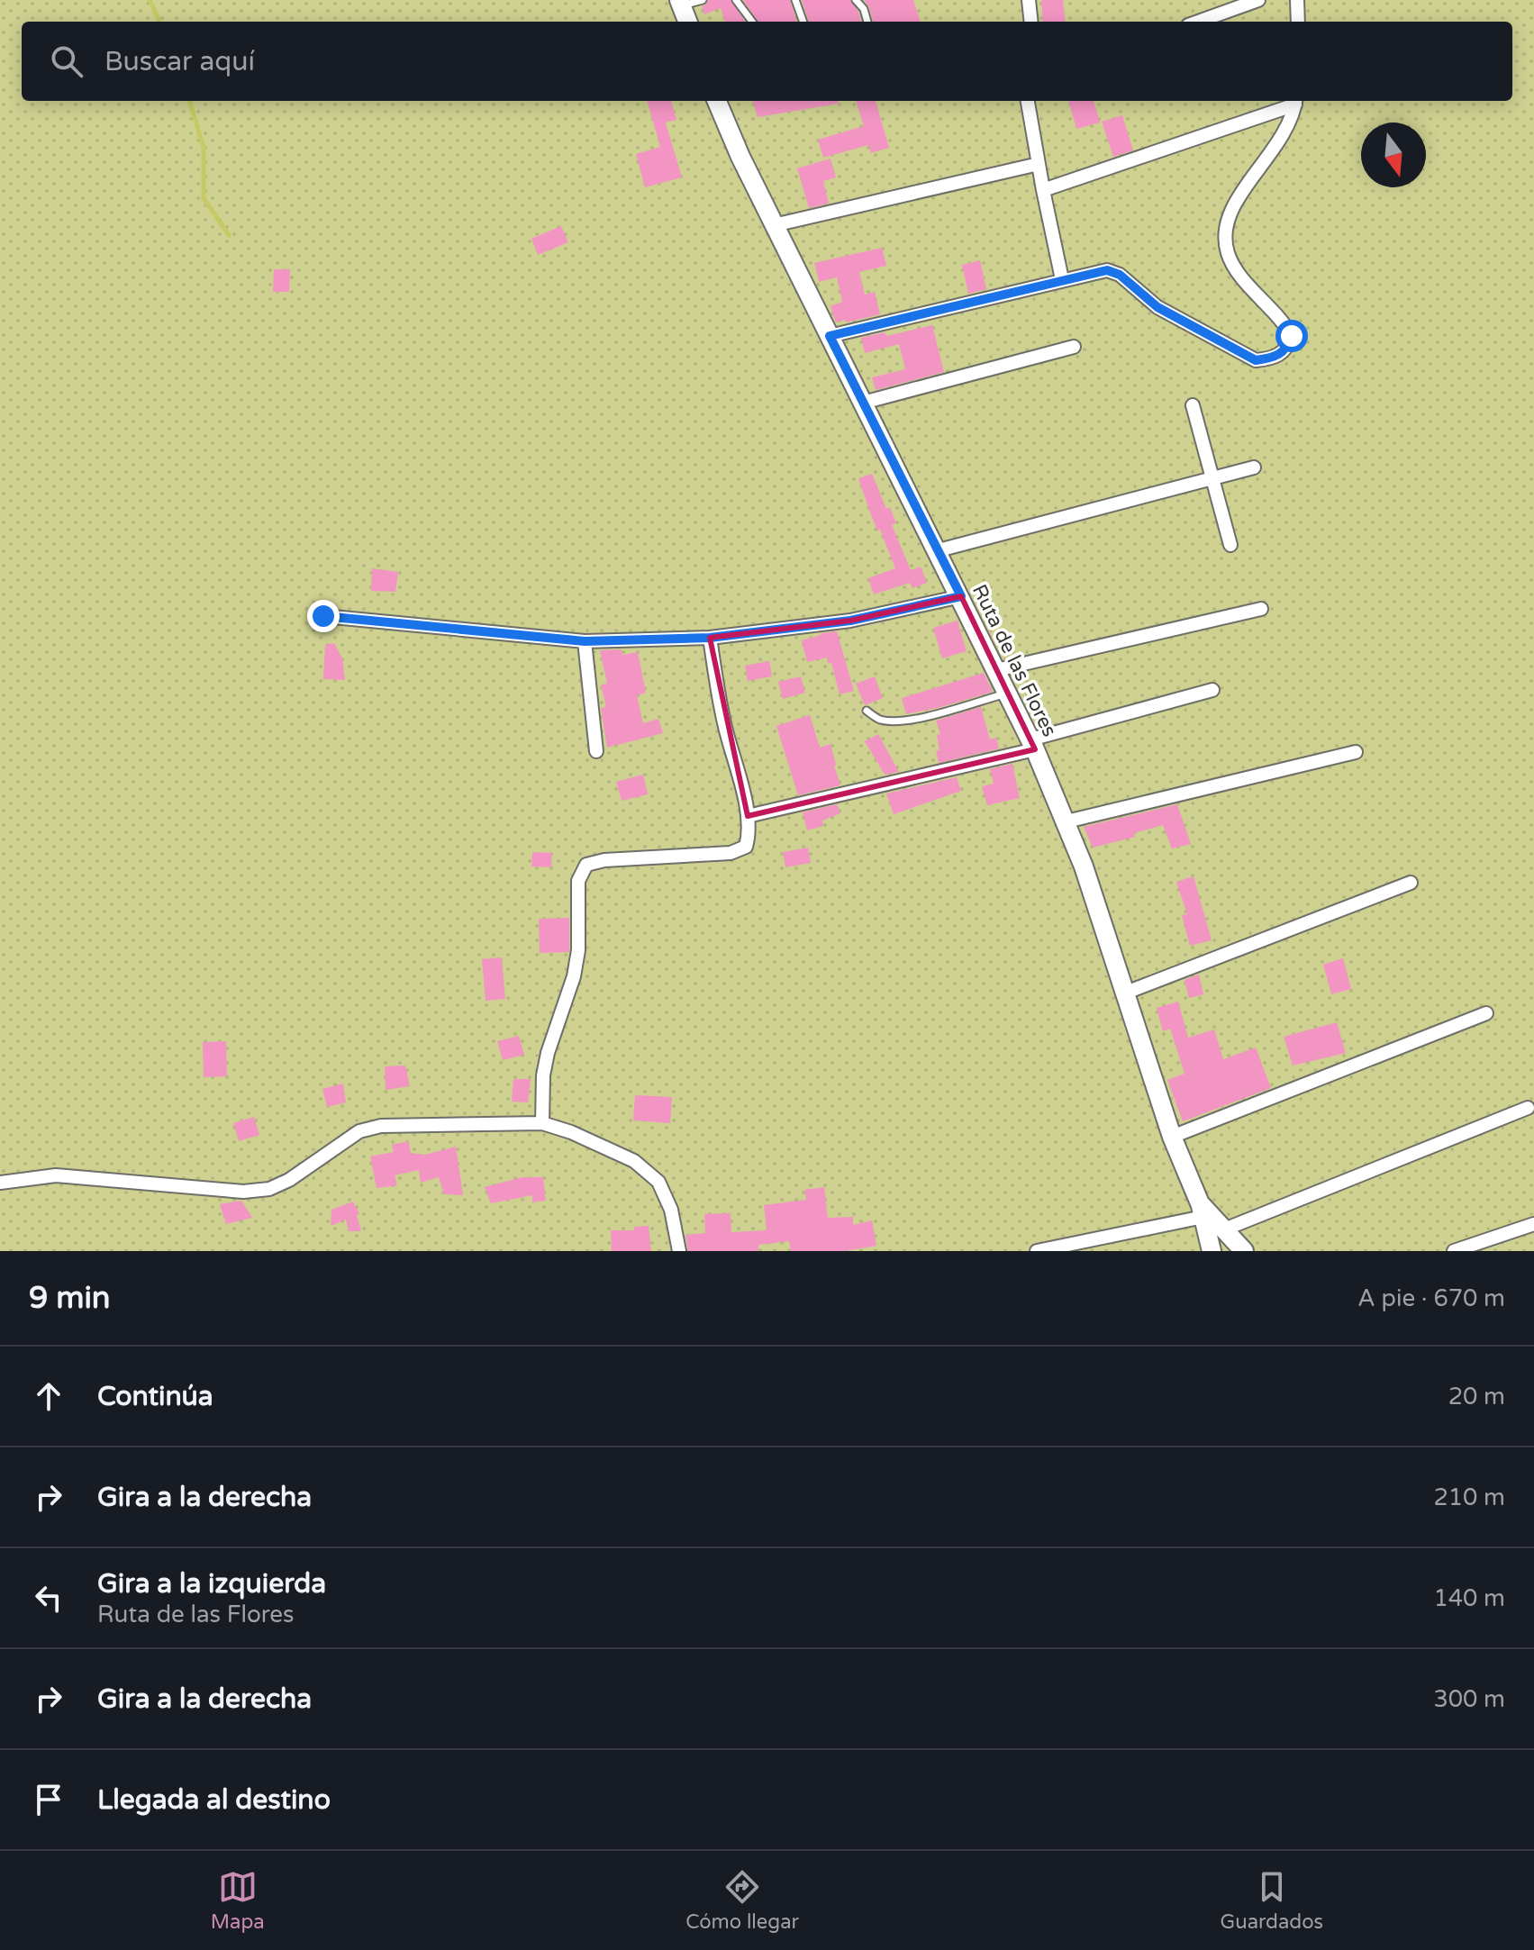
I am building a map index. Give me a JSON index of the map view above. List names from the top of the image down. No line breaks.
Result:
{"streets":{"main road":["Ruta de las Flores"]},"north":"bottom","page":{"search":"Buscar aquí","heading":["9 min","A pie · 670 m"],"list":[["Continúa","20 m"],["Gira a la derecha","210 m"],["Gira a la izquierda","Ruta de las Flores","140 m"],["Gira a la derecha","300 m"],"Llegada al destino"],"nav":["Mapa","Cómo llegar","Guardados"]}}
